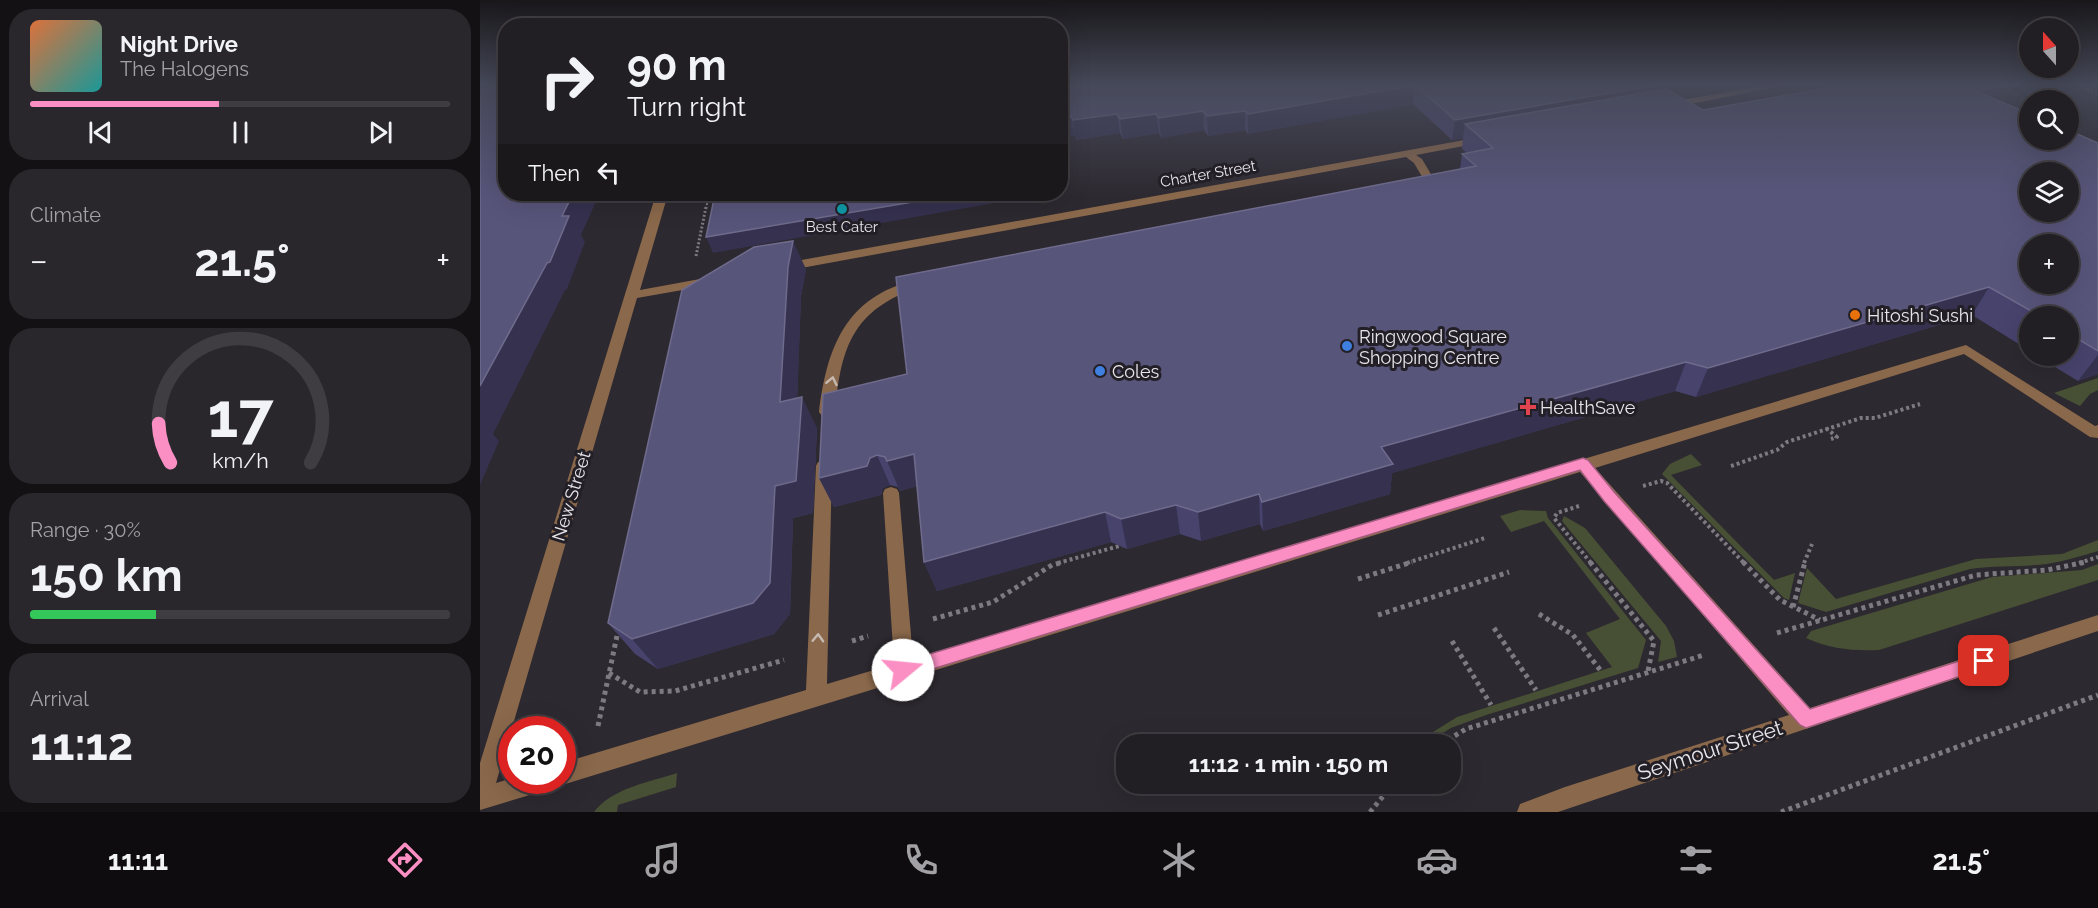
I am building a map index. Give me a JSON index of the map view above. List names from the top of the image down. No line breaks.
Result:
{"streets":{"street":["Charter Street","New Street","Seymour Street"]},"places":{"other":["Best Cater","Hitoshi Sushi","Ringwood Square Shopping Centre","Coles"],"health":["HealthSave"]},"north":"top","page":{"map_buttons":["+","−"],"turn":["90 m","Turn right"],"song":["Night Drive","The Halogens"],"then":"Then","tile":["Climate",["Range · 30%","150 km"],["Arrival","11:12"]],"heat":["−","21.5°","+"],"limit":"20","trip":"11:12 · 1 min · 150 m","tabs":["11:11","21.5°"],"gauge":["17","km/h"]}}
